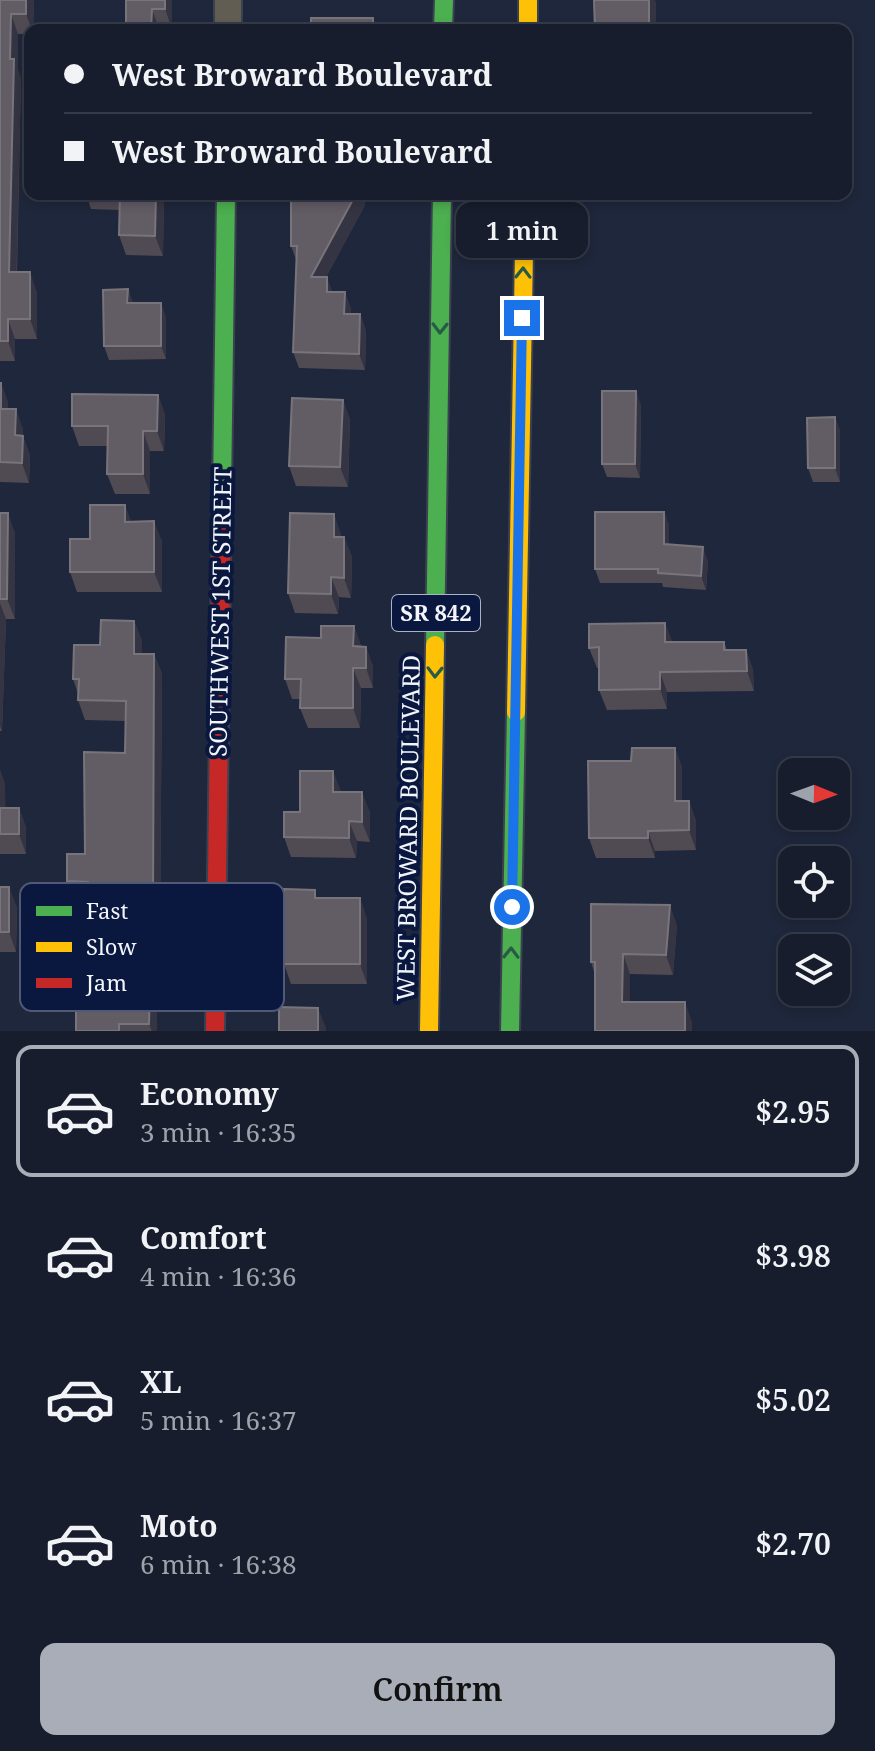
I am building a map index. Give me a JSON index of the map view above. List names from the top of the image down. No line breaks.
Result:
{"streets":{"main road":["SOUTHWEST 1ST STREET","SR 842","WEST BROWARD BOULEVARD"]},"legend":["Fast","Slow","Jam"],"north":"right","page":{"banner":["West Broward Boulevard","West Broward Boulevard"],"bubble":"1 min","list":[{"name":"Economy","note":"3 min · 16:35","value":"$2.95"},{"name":"Comfort","note":"4 min · 16:36","value":"$3.98"},{"name":"XL","note":"5 min · 16:37","value":"$5.02"},{"name":"Moto","note":"6 min · 16:38","value":"$2.70"}],"buttons":"Confirm"}}
